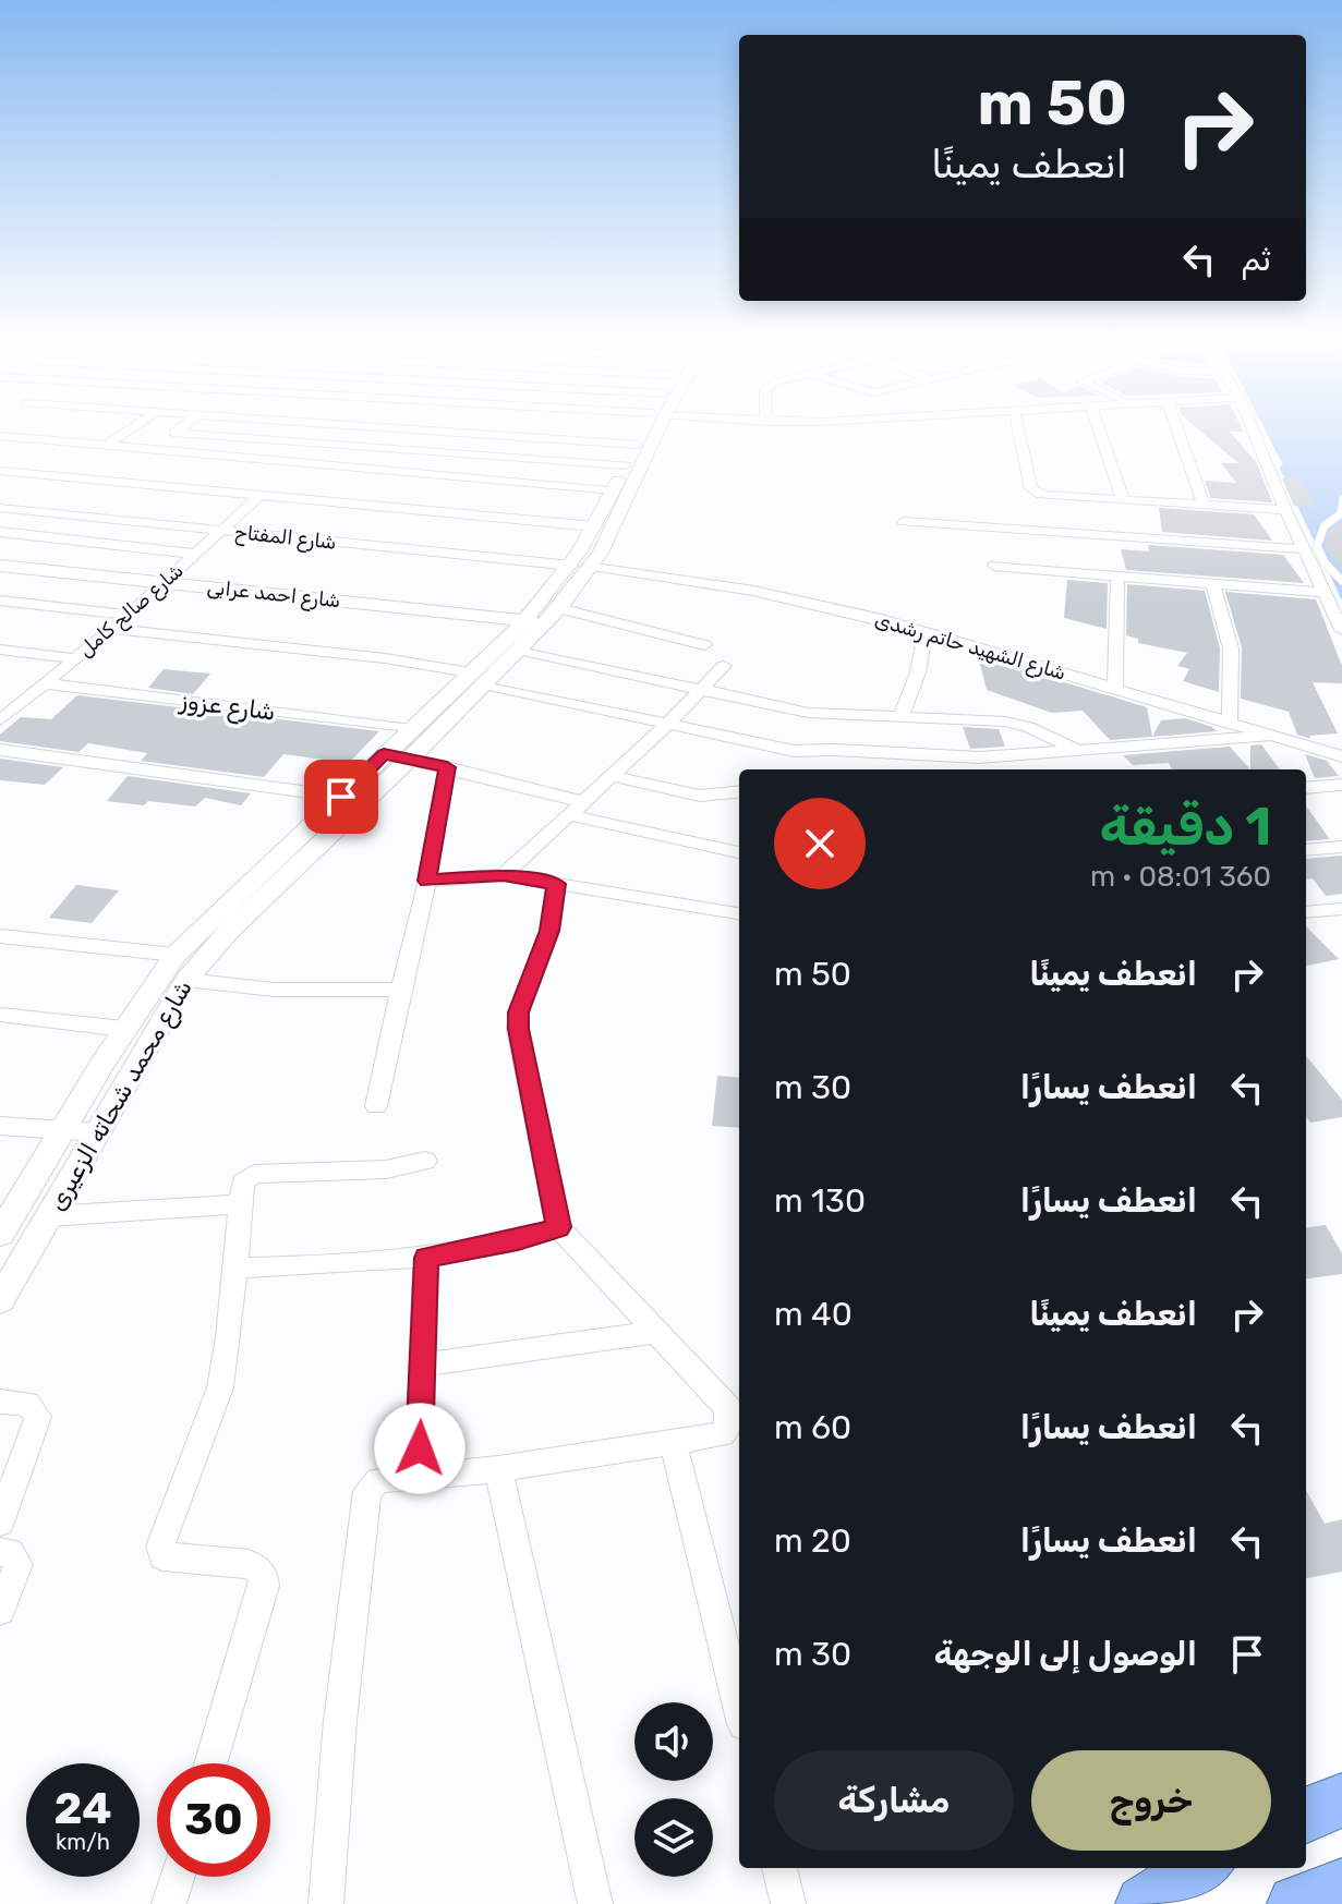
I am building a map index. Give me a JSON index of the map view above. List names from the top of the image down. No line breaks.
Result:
{"streets":{"street":["شارع المفتاح","شارع احمد عرابى","شارع صالح كامل","شارع الشهيد حاتم رشدى","شارع عزوز","شارع محمد شحاته الزعيرى"]},"crossings":[["شارع المفتاح","شارع صالح كامل"],["شارع المفتاح","شارع الشهيد حاتم رشدى"],["شارع المفتاح","شارع محمد شحاته الزعيرى"],["شارع احمد عرابى","شارع صالح كامل"],["شارع احمد عرابى","شارع محمد شحاته الزعيرى"],["شارع صالح كامل","شارع عزوز"],["شارع الشهيد حاتم رشدى","شارع محمد شحاته الزعيرى"],["شارع عزوز","شارع محمد شحاته الزعيرى"]],"page":{"turn":["50 m","انعطف يمينًا"],"then":"ثم","heading":["1 دقيقة","360 m · 08:01"],"list":[{"name":"انعطف يمينًا","value":"50 m"},{"name":"انعطف يسارًا","value":"30 m"},{"name":"انعطف يسارًا","value":"130 m"},{"name":"انعطف يمينًا","value":"40 m"},{"name":"انعطف يسارًا","value":"60 m"},{"name":"انعطف يسارًا","value":"20 m"},{"name":"الوصول إلى الوجهة","value":"30 m"}],"buttons":["خروج","مشاركة"],"speed":"24 km/h","limit":"30"}}
